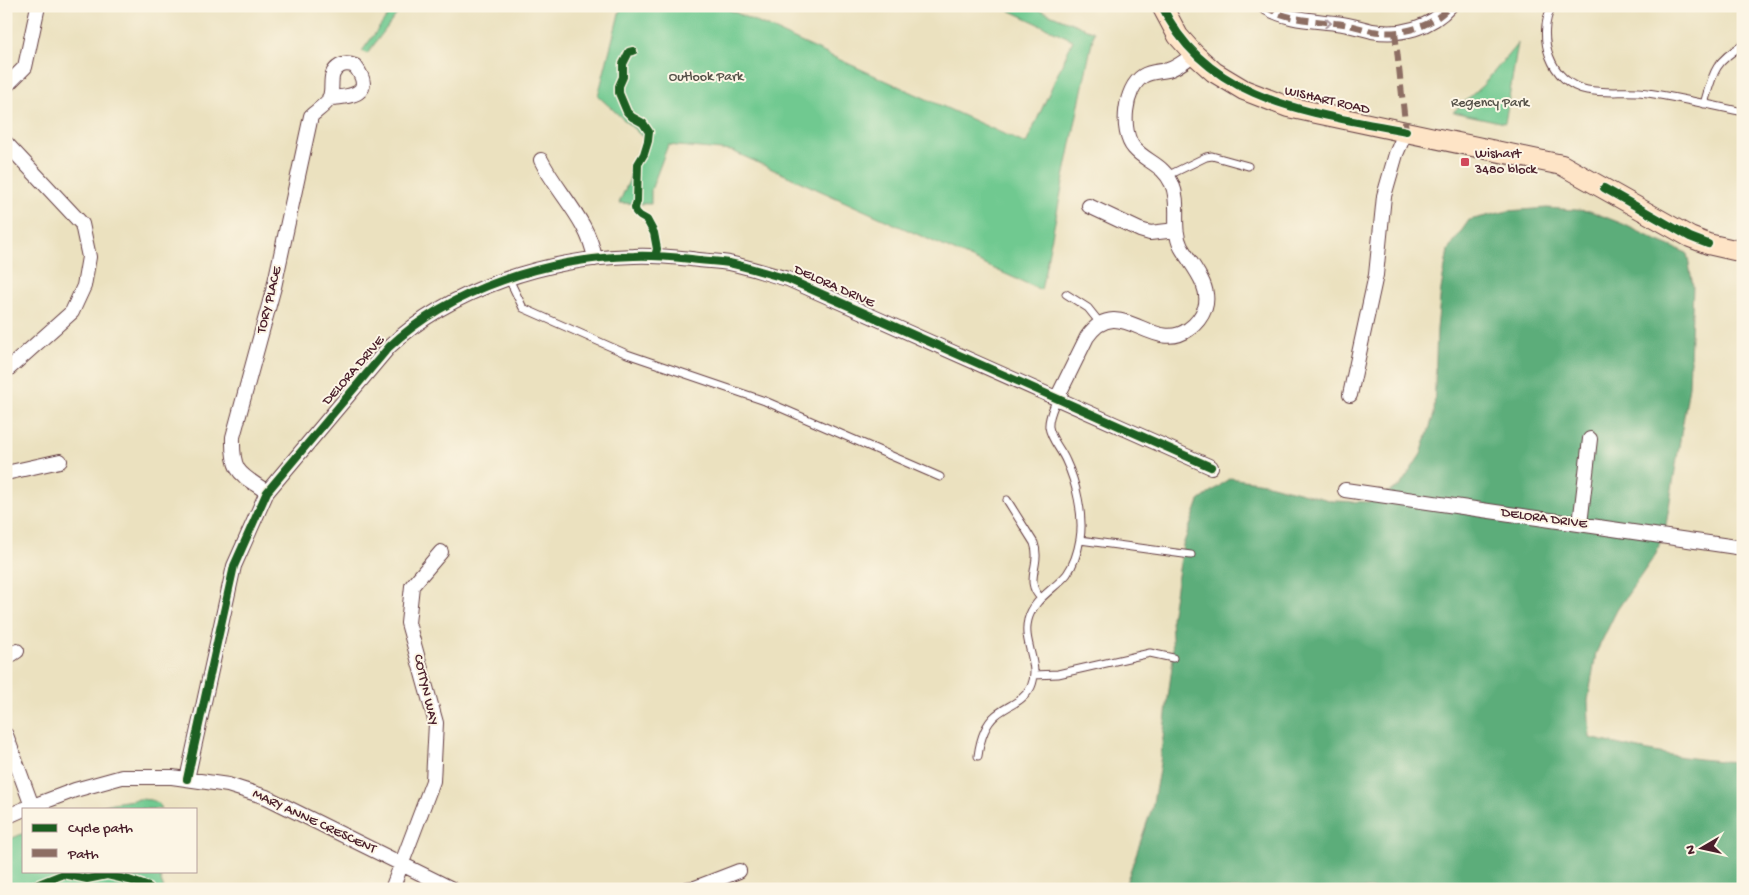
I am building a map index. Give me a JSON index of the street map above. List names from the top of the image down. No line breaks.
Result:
{"streets":{"street":["WISHART ROAD","DELORA DRIVE","TORY PLACE","COTTYN WAY","MARY ANNE CRESCENT"]},"crossings":[["DELORA DRIVE","TORY PLACE"],["DELORA DRIVE","MARY ANNE CRESCENT"],["COTTYN WAY","MARY ANNE CRESCENT"]],"parks":["Outlook Park","Regency Park"],"places":{"transit":["Wishart 3480 block"]},"legend":["Cycle path","Path"],"north":"left"}
